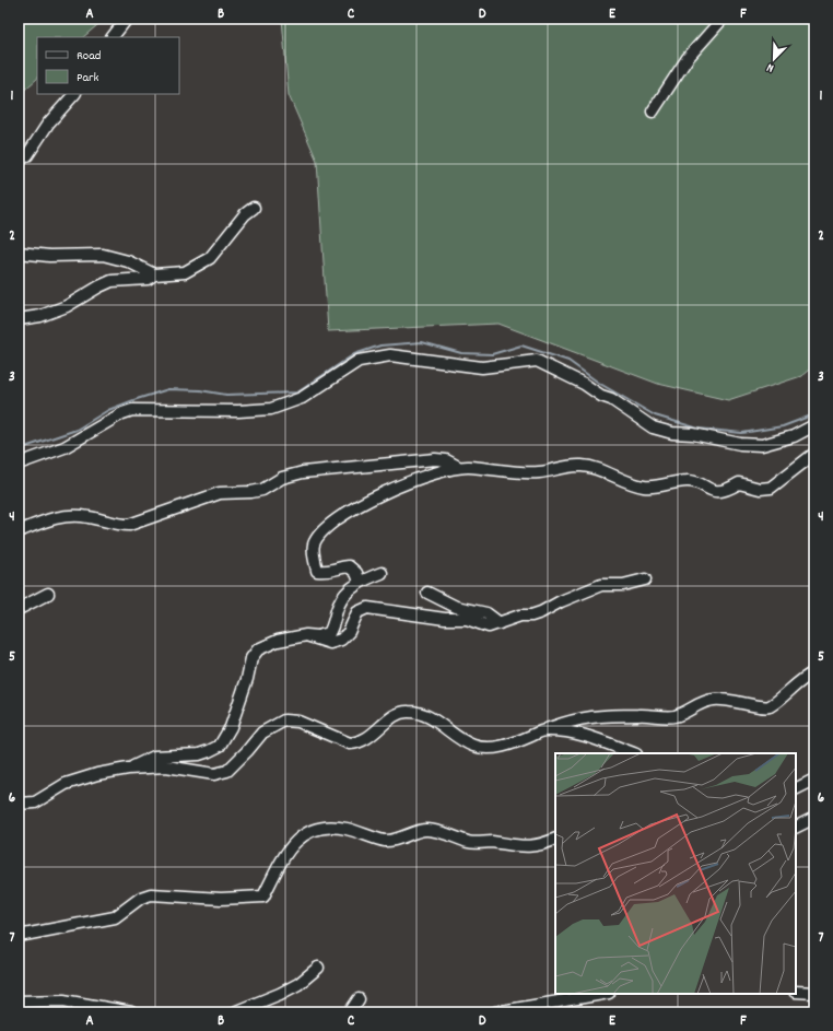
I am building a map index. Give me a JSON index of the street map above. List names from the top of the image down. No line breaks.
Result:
{"legend":["Road","Park"],"north":"bottom left","grid":{"columns":["A","B","C","D","E","F"],"rows":["1","2","3","4","5","6","7"]}}
